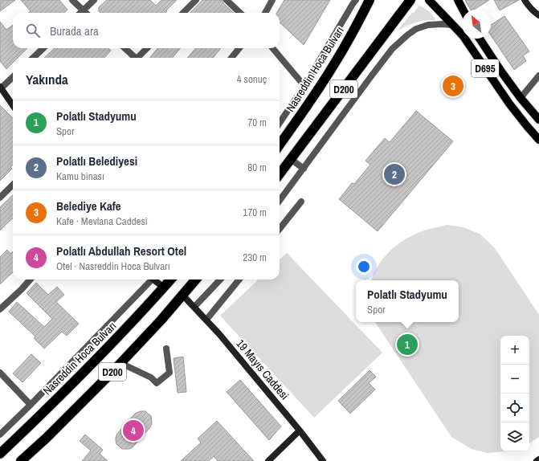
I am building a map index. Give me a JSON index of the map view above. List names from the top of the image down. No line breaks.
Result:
{"streets":{"highway":["Nasreddin Hoca Bulvarı","D200"],"main road":["D695"],"street":["19 Mayıs Caddesi"]},"crossings":[["D200","19 Mayıs Caddesi"]],"north":"top left","page":{"search":"Burada ara","heading":["Yakında","4 sonuç"],"pins":["3","2","1","4"],"list":[{"mark":"1","name":"Polatlı Stadyumu","note":"Spor","value":"70 m"},{"mark":"2","name":"Polatlı Belediyesi","note":"Kamu binası","value":"80 m"},{"mark":"3","name":"Belediye Kafe","note":"Kafe · Mevlana Caddesi","value":"170 m"},{"mark":"4","name":"Polatlı Abdullah Resort Otel","note":"Otel · Nasreddin Hoca Bulvarı","value":"230 m"}],"popup":["Polatlı Stadyumu","Spor"],"map_buttons":["+","−"]}}
